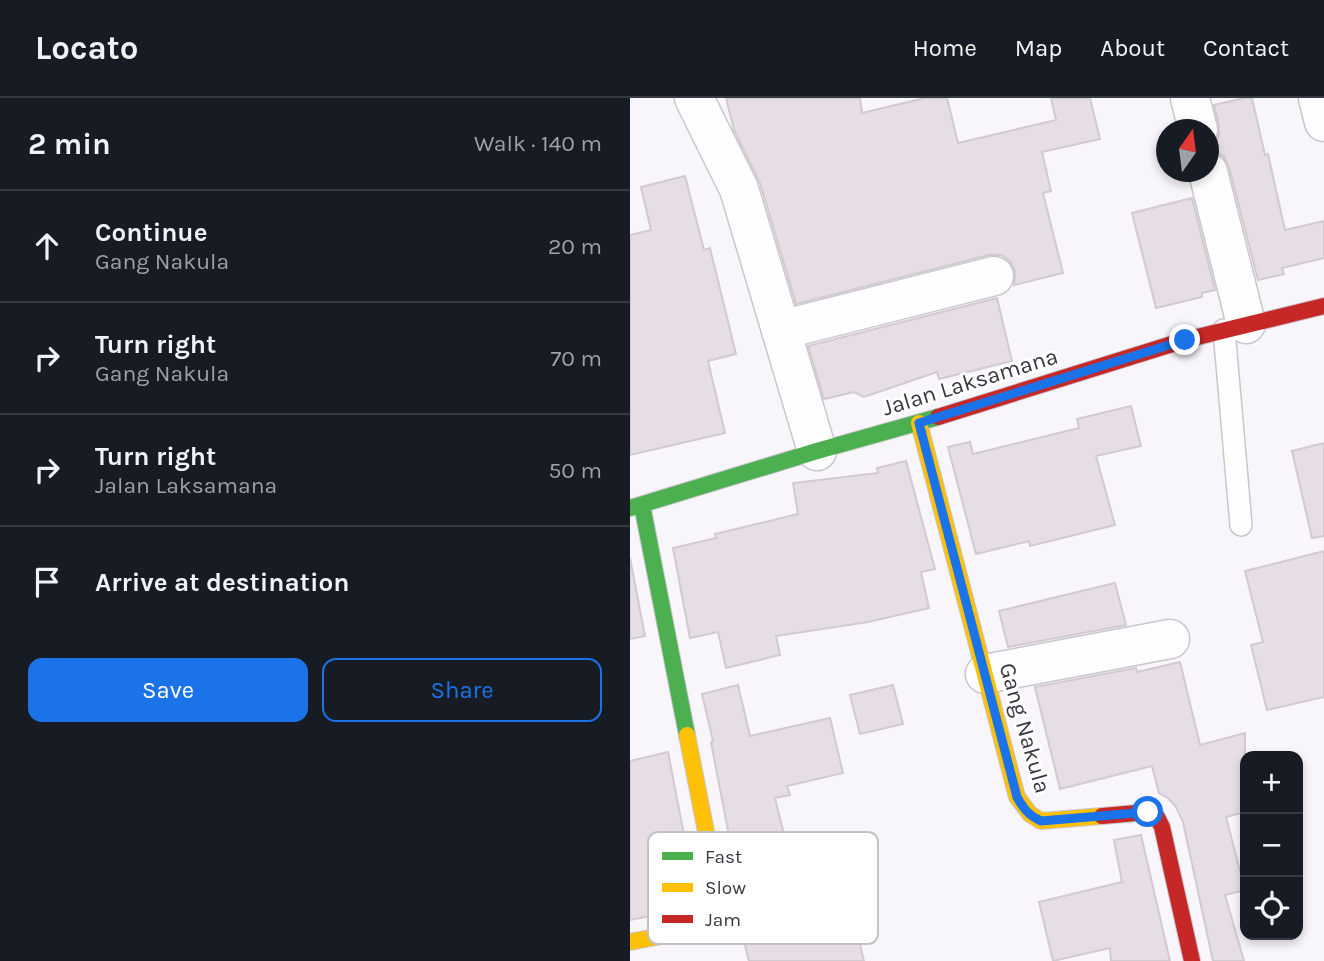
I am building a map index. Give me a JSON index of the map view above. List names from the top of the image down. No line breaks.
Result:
{"streets":{"street":["Jalan Laksamana","Gang Nakula"]},"crossings":[["Jalan Laksamana","Gang Nakula"]],"legend":["Fast","Slow","Jam"],"north":"top","page":{"header":"Locato","nav":["Home","Map","About","Contact"],"heading":["2 min","Walk · 140 m"],"list":[["Continue","Gang Nakula","20 m"],["Turn right","Gang Nakula","70 m"],["Turn right","Jalan Laksamana","50 m"],"Arrive at destination"],"buttons":["Save","Share"],"map_buttons":["+","−"]}}
